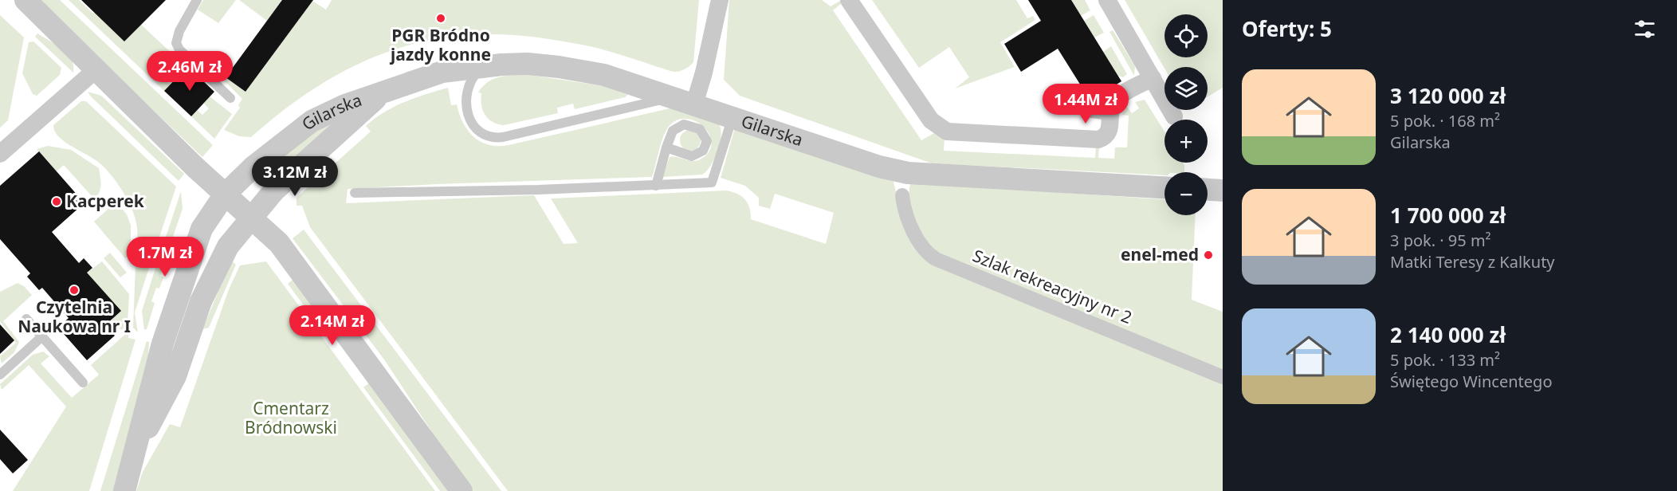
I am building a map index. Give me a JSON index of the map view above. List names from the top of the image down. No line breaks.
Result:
{"streets":{"street":["Gilarska","Szlak rekreacyjny nr 2"]},"parks":["Cmentarz Bródnowski"],"places":["PGR Bródno jazdy konne","Kacperek","enel-med","Czytelnia Naukowa nr I"],"page":{"heading":"Oferty: 5","map_buttons":["+","−"],"price":["2.46M zł","1.44M zł","3.12M zł","1.7M zł","2.14M zł"],"list":[{"name":"3 120 000 zł","note":"5 pok. · 168 m² · Gilarska"},{"name":"1 700 000 zł","note":"3 pok. · 95 m² · Matki Teresy z Kalkuty"},{"name":"2 140 000 zł","note":"5 pok. · 133 m² · Świętego Wincentego"}]}}
